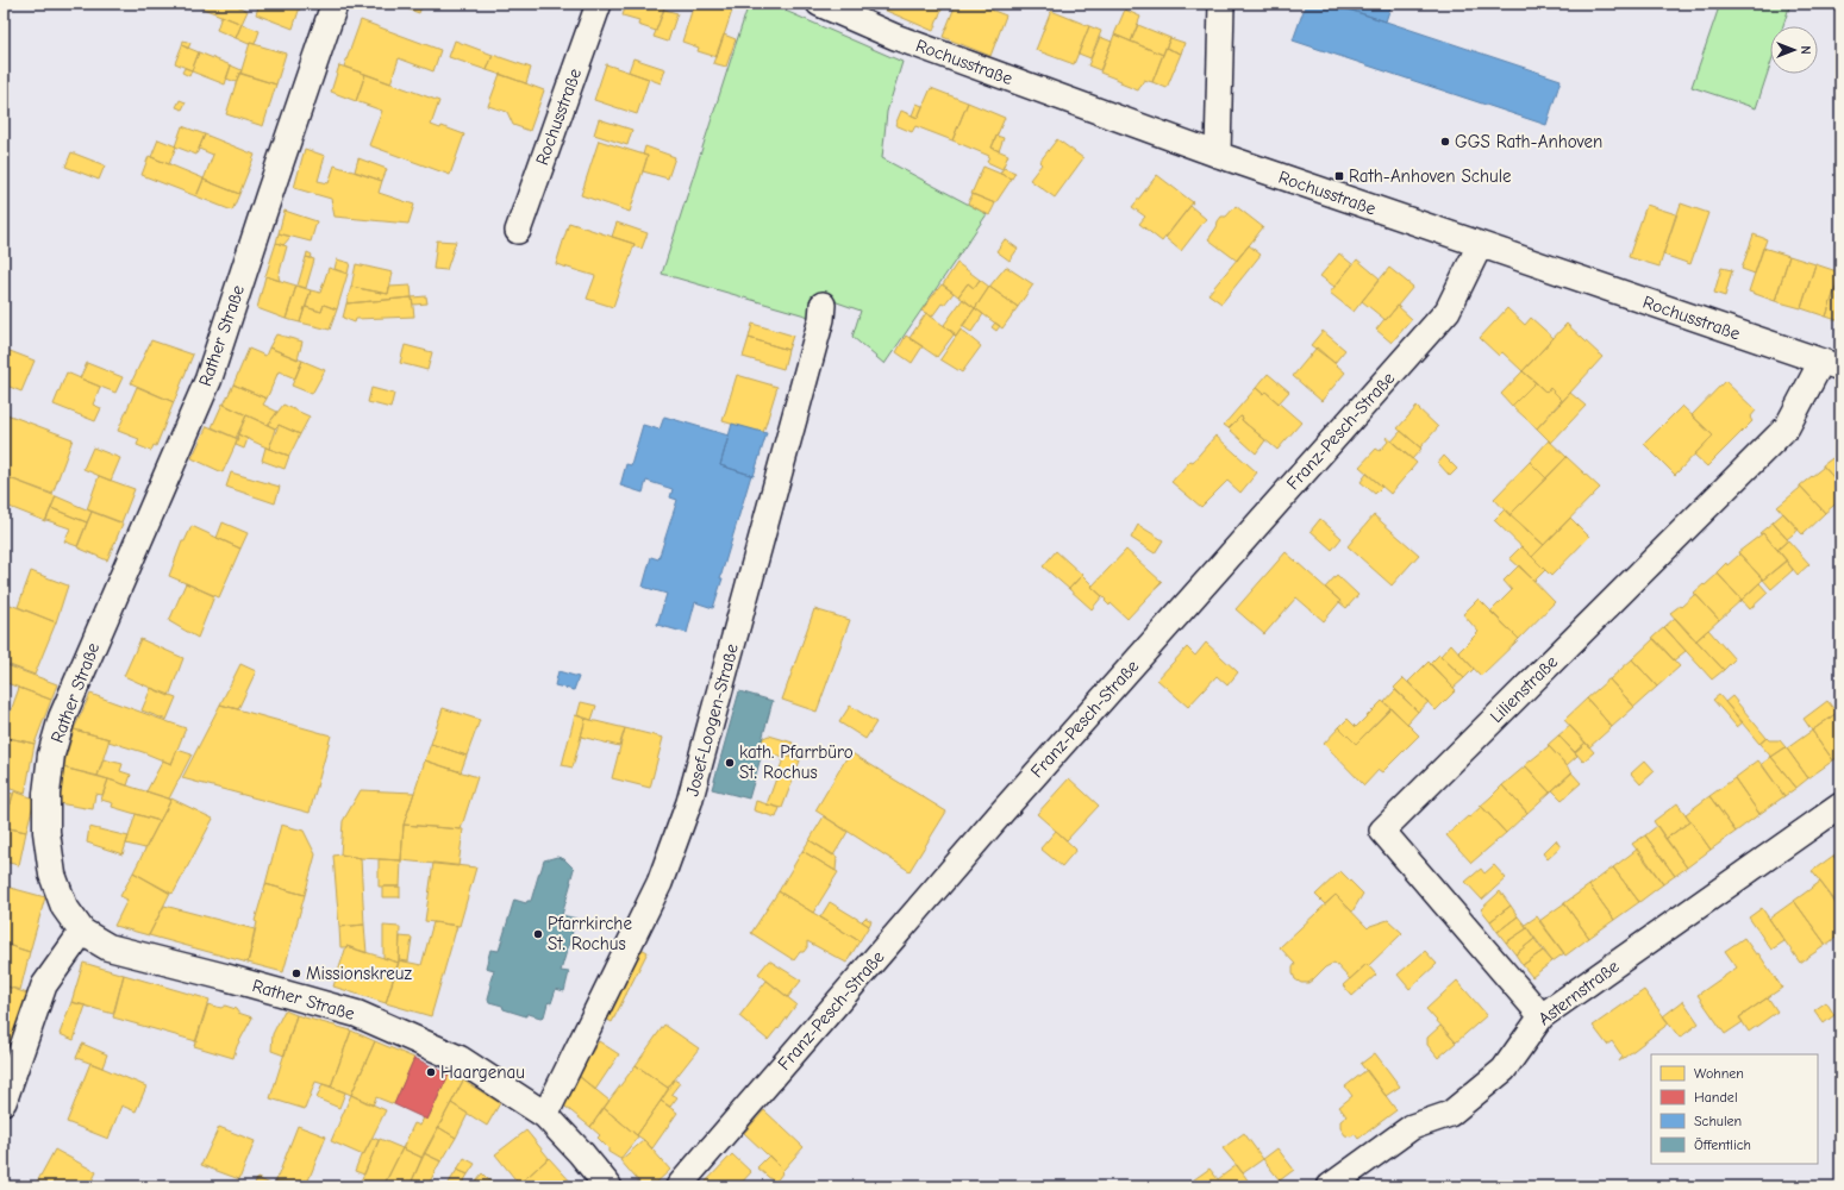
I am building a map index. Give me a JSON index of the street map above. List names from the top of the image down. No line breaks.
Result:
{"streets":{"main road":["Rather Straße"],"street":["Rochusstraße","Franz-Pesch-Straße","Lilienstraße","Josef-Loogen-Straße","Asternstraße"]},"crossings":[["Rochusstraße","Franz-Pesch-Straße"],["Rochusstraße","Lilienstraße"],["Rather Straße","Josef-Loogen-Straße"],["Lilienstraße","Asternstraße"]],"places":{"other":["GGS Rath-Anhoven","kath. Pfarrbüro St. Rochus","Pfarrkirche St. Rochus","Missionskreuz","Haargenau"],"transit":["Rath-Anhoven Schule"]},"legend":["Wohnen","Handel","Schulen","Öffentlich"],"north":"right"}
